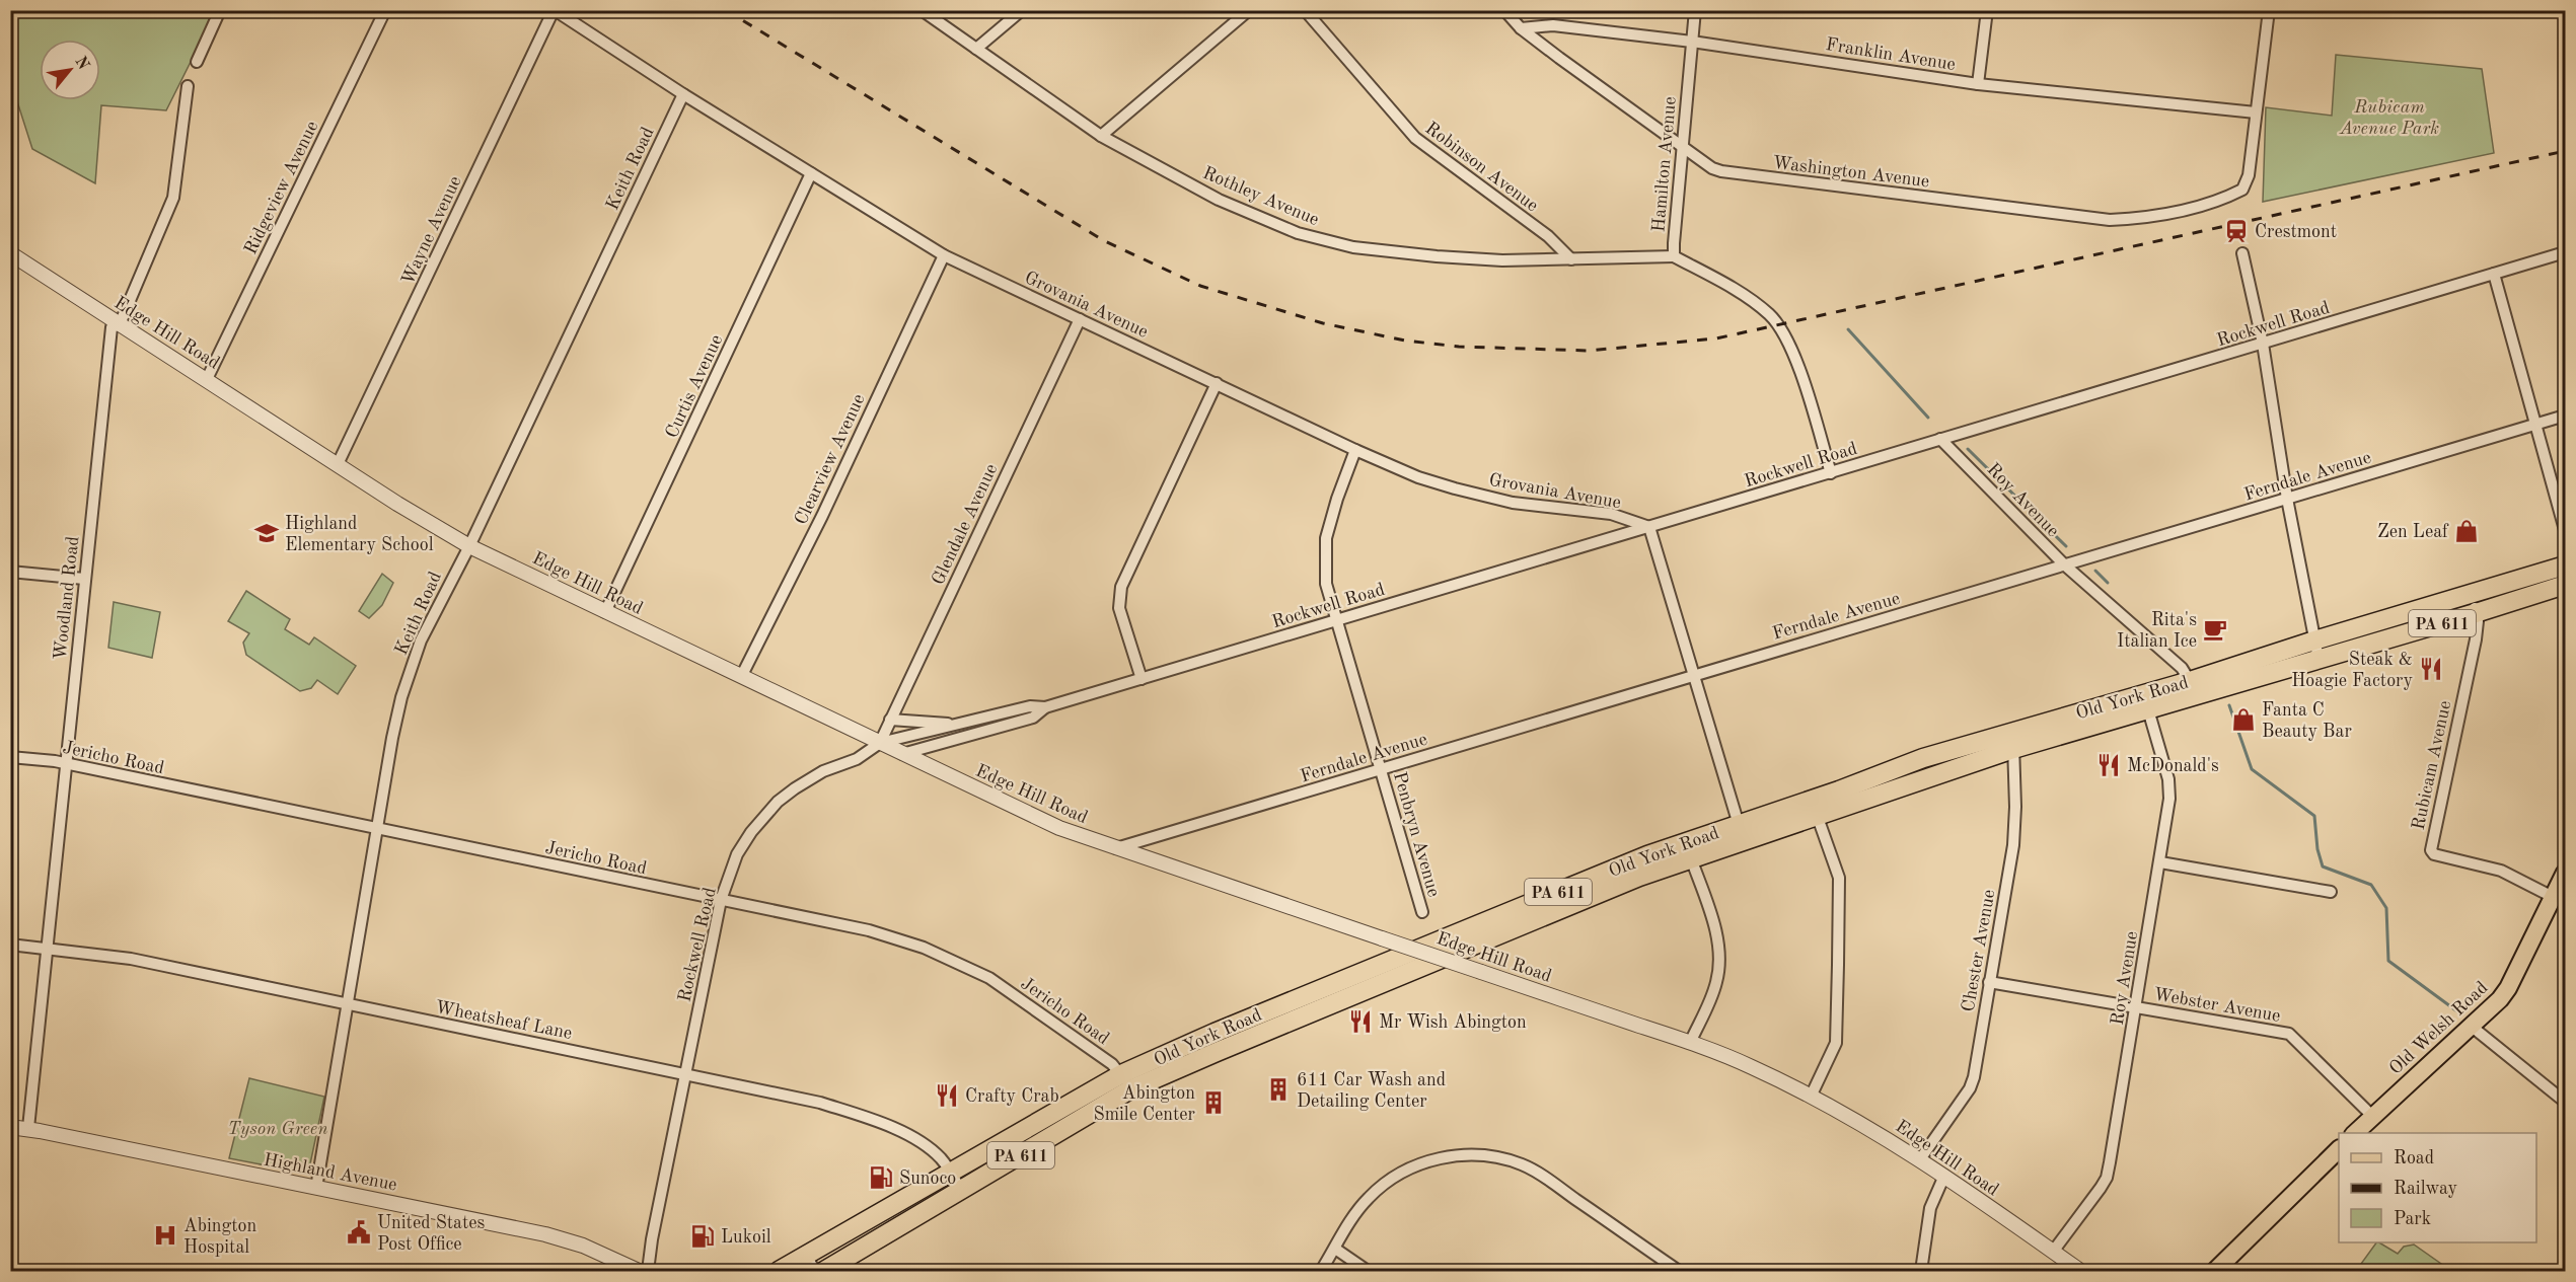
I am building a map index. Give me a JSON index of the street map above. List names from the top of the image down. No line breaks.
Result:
{"streets":{"highway":["PA 611","Old York Road"],"main road":["Old Welsh Road"],"street":["Franklin Avenue","Hamilton Avenue","Robinson Avenue","Keith Road","Washington Avenue","Ridgeview Avenue","Rothley Avenue","Wayne Avenue","Grovania Avenue","Rockwell Road","Edge Hill Road","Curtis Avenue","Clearview Avenue","Ferndale Avenue","Roy Avenue","Glendale Avenue","Woodland Road","Jericho Road","Rubicam Avenue","Penbryn Avenue","Chester Avenue","Webster Avenue","Wheatsheaf Lane","Highland Avenue"]},"crossings":[["Franklin Avenue","Hamilton Avenue"],["Franklin Avenue","Washington Avenue"],["Hamilton Avenue","Washington Avenue"],["Hamilton Avenue","Rothley Avenue"],["Hamilton Avenue","Rockwell Road"],["Robinson Avenue","Rothley Avenue"],["Keith Road","Grovania Avenue"],["Keith Road","Edge Hill Road"],["Keith Road","Jericho Road"],["Keith Road","Wheatsheaf Lane"],["Keith Road","Highland Avenue"],["Ridgeview Avenue","Edge Hill Road"],["Wayne Avenue","Grovania Avenue"],["Wayne Avenue","Edge Hill Road"],["Grovania Avenue","Rockwell Road"],["Grovania Avenue","Curtis Avenue"],["Grovania Avenue","Clearview Avenue"],["Grovania Avenue","Glendale Avenue"],["Grovania Avenue","Penbryn Avenue"],["Rockwell Road","Edge Hill Road"],["Rockwell Road","Roy Avenue"],["Rockwell Road","Glendale Avenue"],["Rockwell Road","Jericho Road"],["Rockwell Road","Penbryn Avenue"],["Rockwell Road","Wheatsheaf Lane"],["Edge Hill Road","Curtis Avenue"],["Edge Hill Road","Clearview Avenue"],["Edge Hill Road","Ferndale Avenue"],["Edge Hill Road","Roy Avenue"],["Edge Hill Road","Glendale Avenue"],["Edge Hill Road","Woodland Road"],["Edge Hill Road","Chester Avenue"],["Ferndale Avenue","Roy Avenue"],["Ferndale Avenue","Penbryn Avenue"],["Roy Avenue","Old York Road"],["Roy Avenue","Webster Avenue"],["Woodland Road","Jericho Road"],["Woodland Road","Wheatsheaf Lane"],["Woodland Road","Highland Avenue"],["Old York Road","Jericho Road"],["Old York Road","Rubicam Avenue"],["Old York Road","Chester Avenue"],["Old York Road","Wheatsheaf Lane"],["Rubicam Avenue","Old Welsh Road"],["Chester Avenue","Webster Avenue"],["Webster Avenue","Old Welsh Road"]],"parks":["Rubicam Avenue Park","Tyson Green"],"places":{"station":["Crestmont"],"shop":["Zen Leaf","Fanta C Beauty Bar"],"school or university":["Highland Elementary School"],"cafe":["Rita's Italian Ice"],"restaurant":["Steak & Hoagie Factory","McDonald's","Mr Wish Abington","Crafty Crab"],"building":["611 Car Wash and Detailing Center","Abington Smile Center"],"fuel station":["Sunoco","Lukoil"],"public building":["United States Post Office"],"hospital":["Abington Hospital"]},"legend":["Road","Railway","Park"],"north":"top right"}
